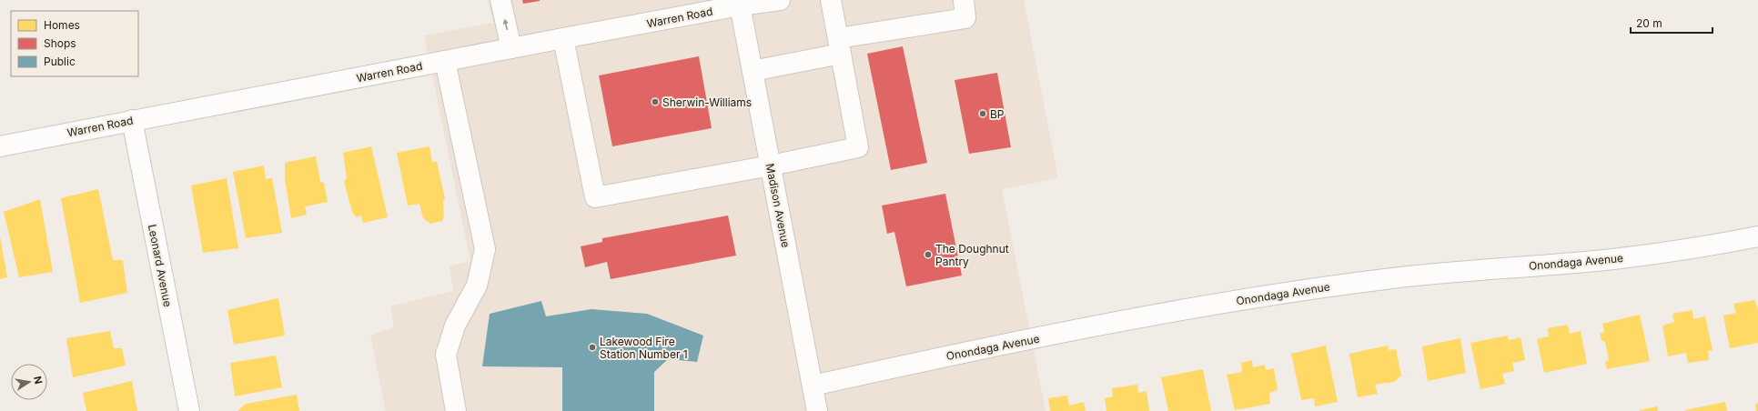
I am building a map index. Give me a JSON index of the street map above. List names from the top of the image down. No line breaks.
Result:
{"streets":{"street":["Warren Road","Madison Avenue","Onondaga Avenue","Leonard Avenue"]},"crossings":[["Warren Road","Madison Avenue"],["Warren Road","Leonard Avenue"],["Madison Avenue","Onondaga Avenue"]],"places":["Sherwin-Williams","BP","The Doughnut Pantry","Lakewood Fire Station Number 1"],"legend":["Homes","Shops","Public"],"scale_bar":"20 m","north":"right"}
